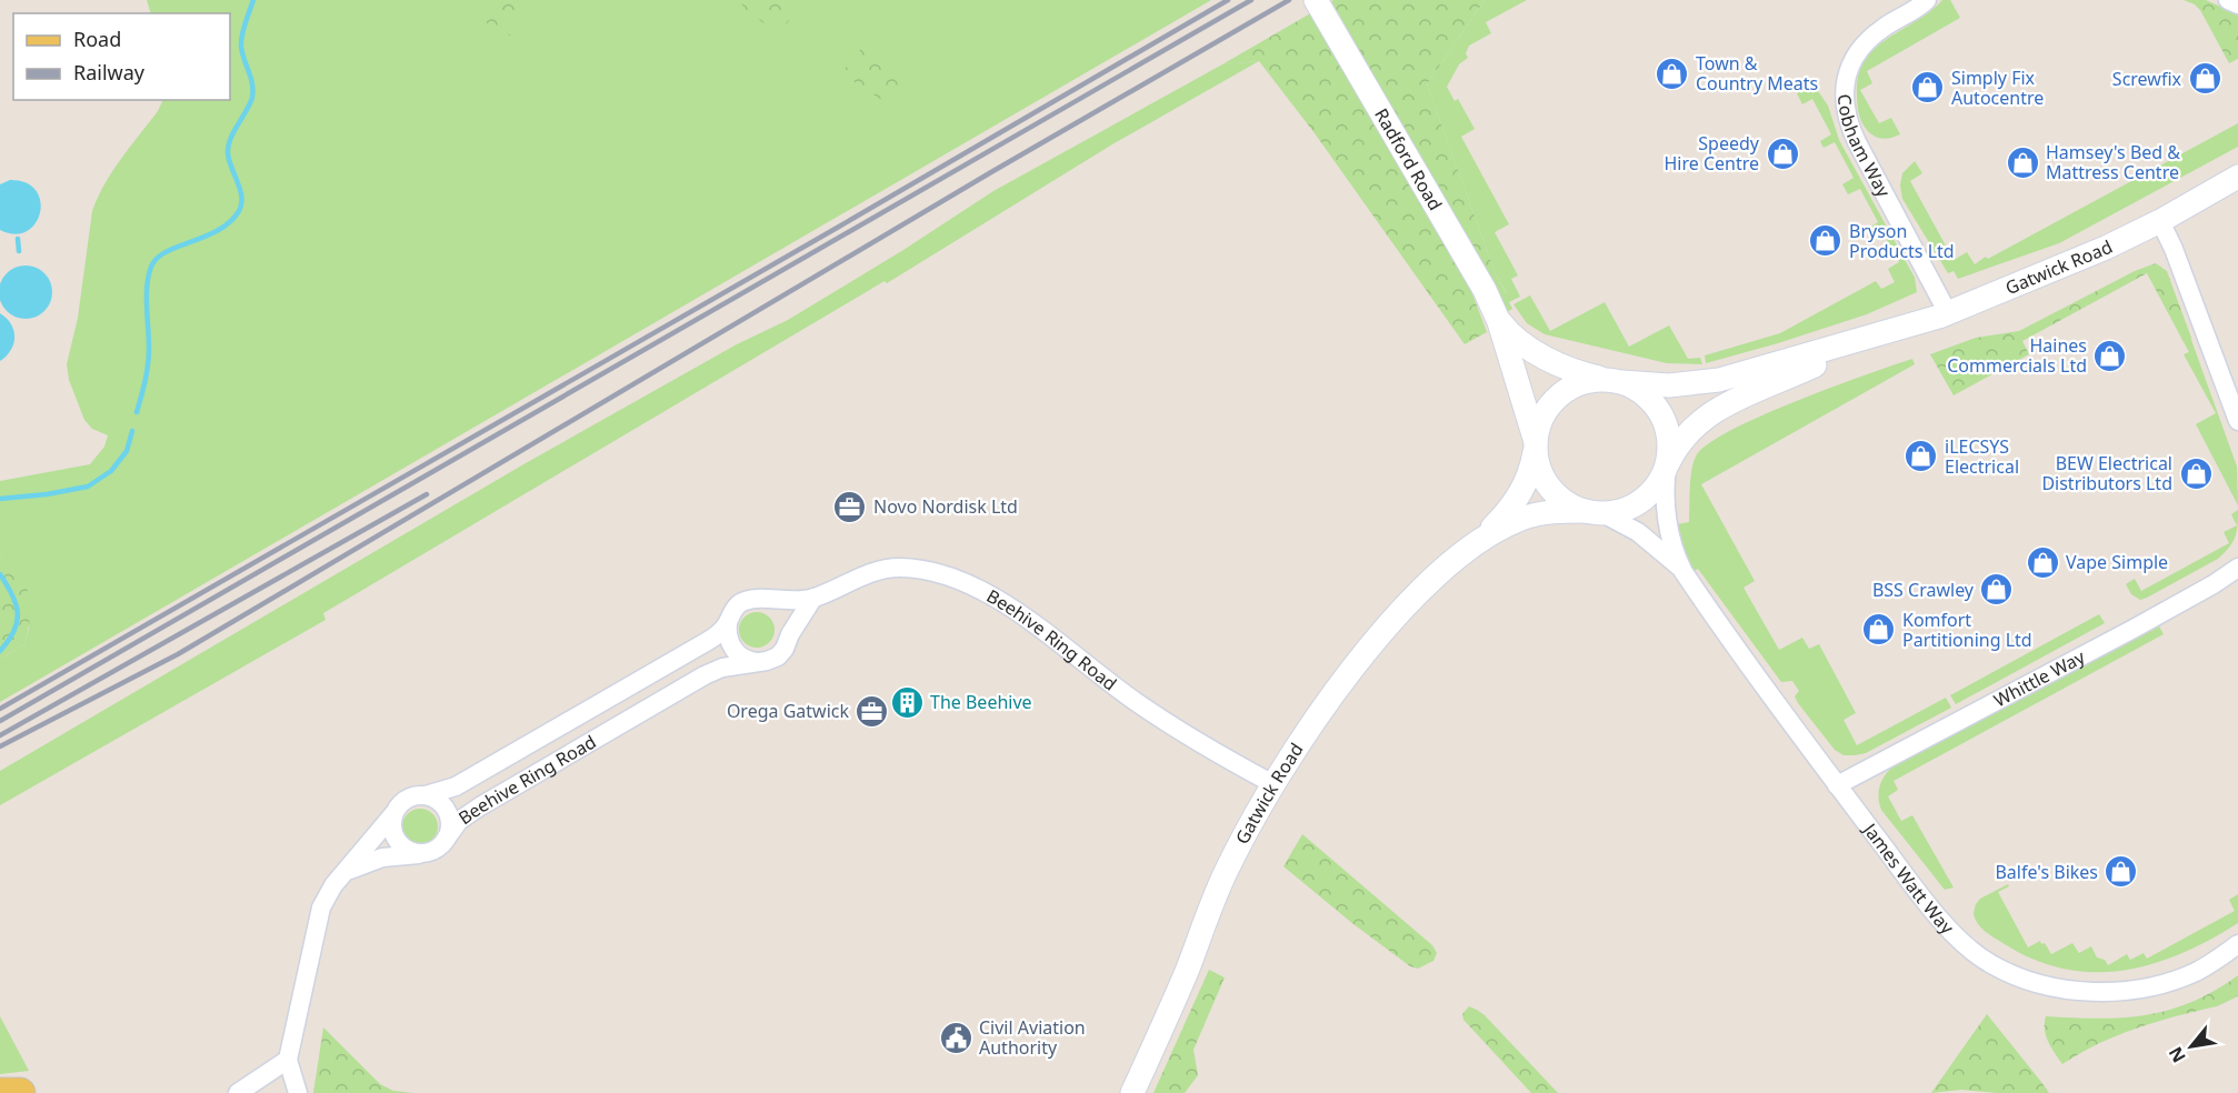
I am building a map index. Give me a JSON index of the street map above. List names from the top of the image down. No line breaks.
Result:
{"streets":{"street":["Cobham Way","Radford Road","Gatwick Road","Beehive Ring Road","Whittle Way","James Watt Way"]},"crossings":[["Cobham Way","Gatwick Road"],["Radford Road","Gatwick Road"],["Radford Road","James Watt Way"],["Gatwick Road","Beehive Ring Road"],["Gatwick Road","James Watt Way"],["Whittle Way","James Watt Way"]],"places":{"shop":["Town & Country Meats","Screwfix","Simply Fix Autocentre","Speedy Hire Centre","Hamsey's Bed & Mattress Centre","Bryson Products Ltd","Haines Commercials Ltd","iLECSYS Electrical","BEW Electrical Distributors Ltd","Vape Simple","BSS Crawley","Komfort Partitioning Ltd","Balfe's Bikes"],"office":["Novo Nordisk Ltd","Orega Gatwick"],"building":["The Beehive"],"public building":["Civil Aviation Authority"]},"legend":["Road","Railway"],"north":"bottom left"}
